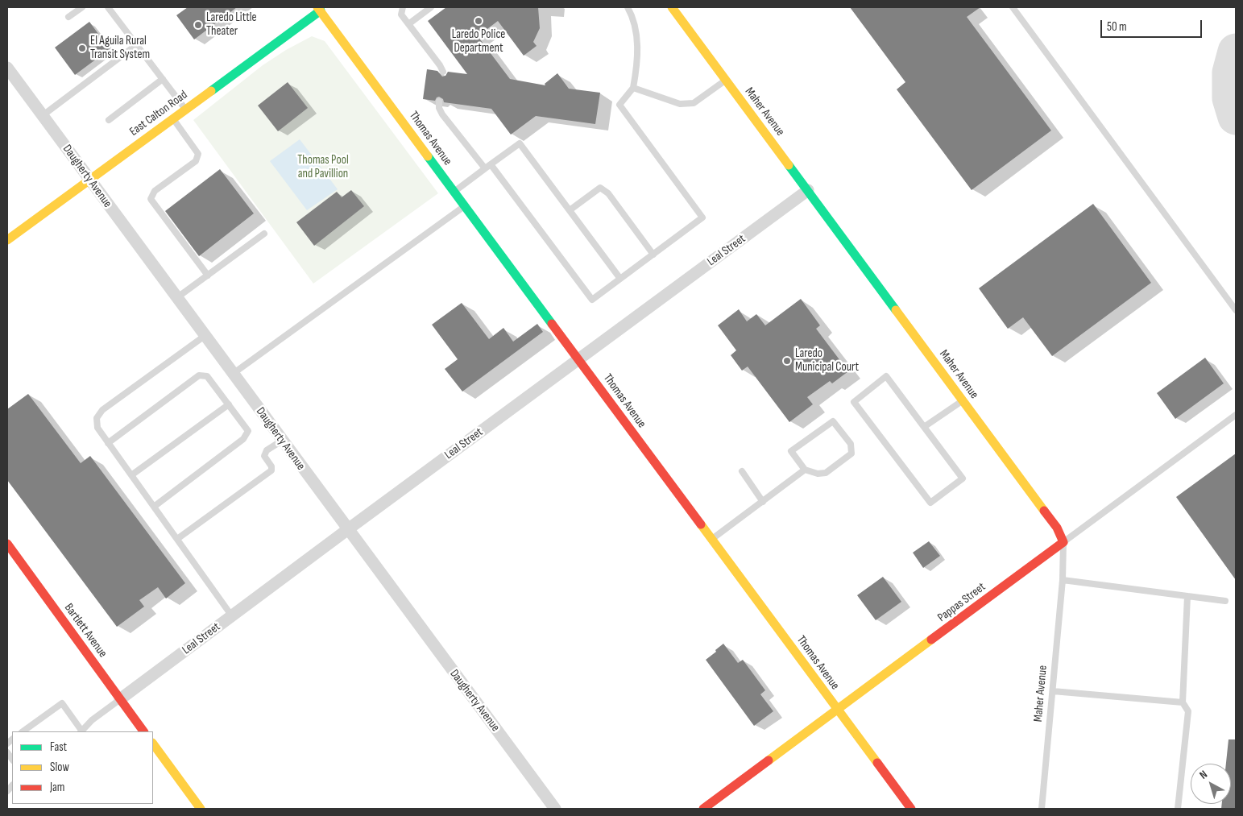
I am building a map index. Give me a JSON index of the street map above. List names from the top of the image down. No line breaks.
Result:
{"streets":{"street":["Maher Avenue","East Calton Road","Thomas Avenue","Daugherty Avenue","Leal Street","Pappas Street","Bartlett Avenue"]},"crossings":[["Maher Avenue","Leal Street"],["Maher Avenue","Pappas Street"],["East Calton Road","Thomas Avenue"],["East Calton Road","Daugherty Avenue"],["Thomas Avenue","Leal Street"],["Thomas Avenue","Pappas Street"],["Daugherty Avenue","Leal Street"],["Leal Street","Bartlett Avenue"]],"parks":["Thomas Pool and Pavillion"],"places":["Laredo Police Department","Laredo Little Theater","El Aguila Rural Transit System","Laredo Municipal Court"],"legend":["Fast","Slow","Jam"],"scale_bar":"50 m","north":"top left"}
